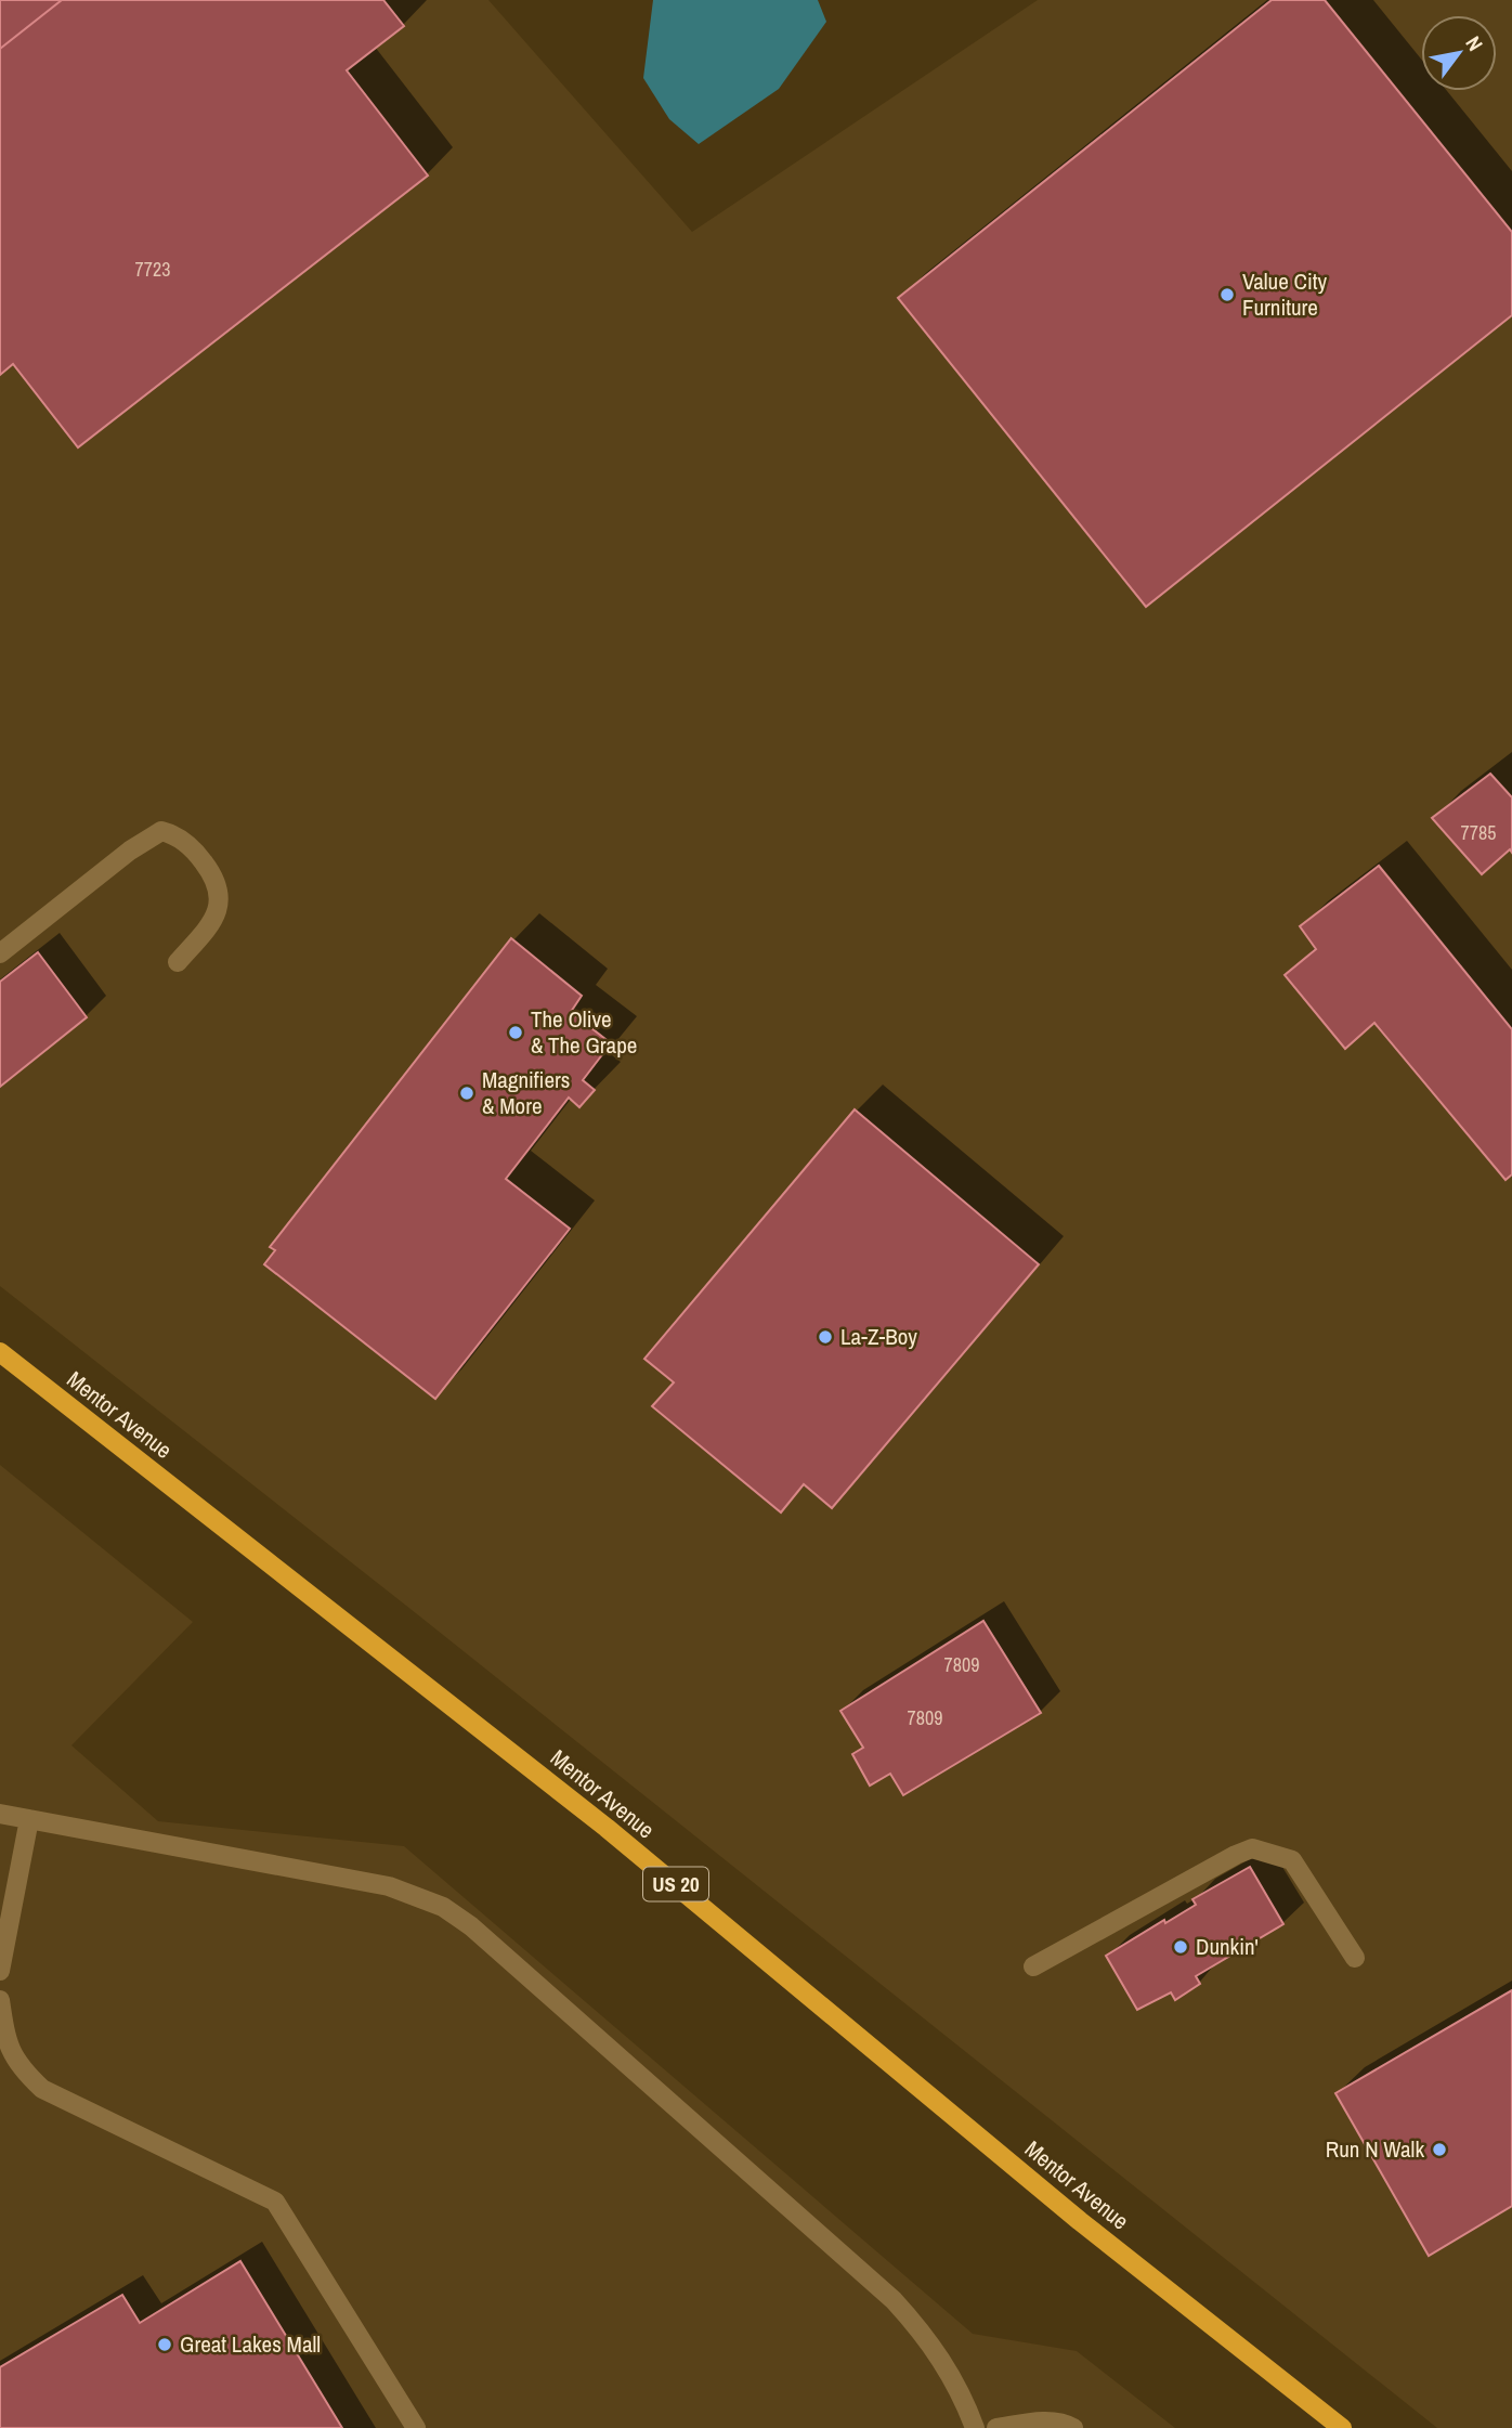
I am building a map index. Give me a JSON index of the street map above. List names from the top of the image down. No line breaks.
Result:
{"streets":{"main road":["Mentor Avenue","US 20"]},"places":["Value City Furniture","The Olive & The Grape","Magnifiers & More","La-Z-Boy","Dunkin'","Run N Walk","Great Lakes Mall"],"house_numbers":["7723","7785","7809","7809"],"north":"top right"}
